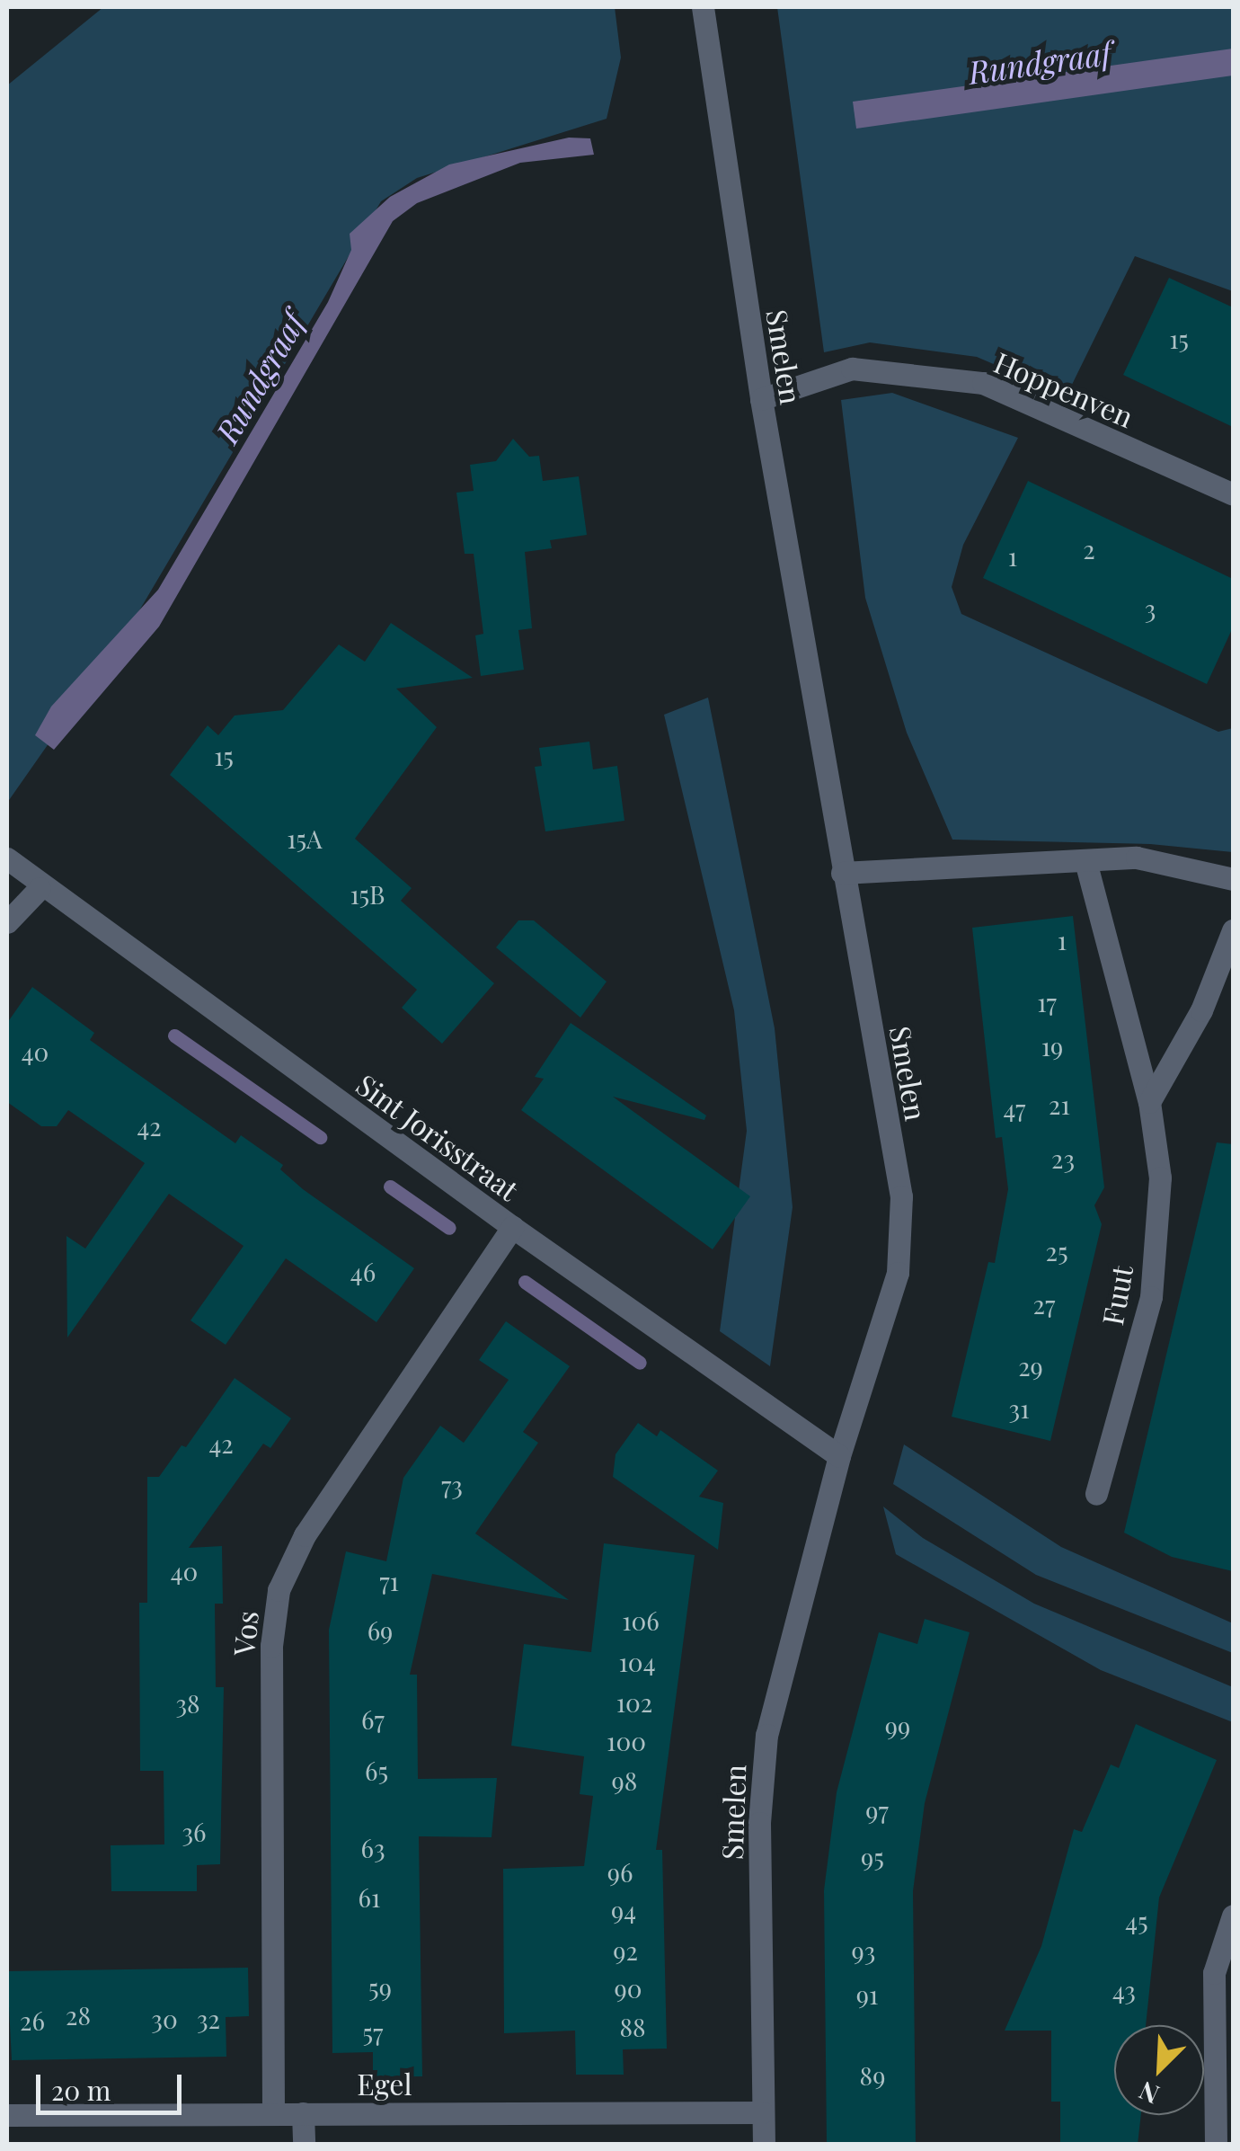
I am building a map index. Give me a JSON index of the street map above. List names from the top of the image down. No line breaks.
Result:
{"streets":{"street":["Smelen","Hoppenven","Sint Jorisstraat","Fuut","Vos","Egel"]},"crossings":[["Smelen","Hoppenven"],["Smelen","Sint Jorisstraat"],["Smelen","Egel"],["Sint Jorisstraat","Vos"],["Vos","Egel"]],"water":["Rundgraaf"],"house_numbers":["15","2","1","3","15","15A","15B","1","17","19","40","21","47","42","23","25","46","27","29","31","42","73","40","71","106","69","104","102","38","67","99","100","65","98","97","36","63","95","96","61","94","45","92","93","59","90","43","91","28","30","32","26","88","57","89"],"scale_bar":"20 m","north":"bottom left"}
